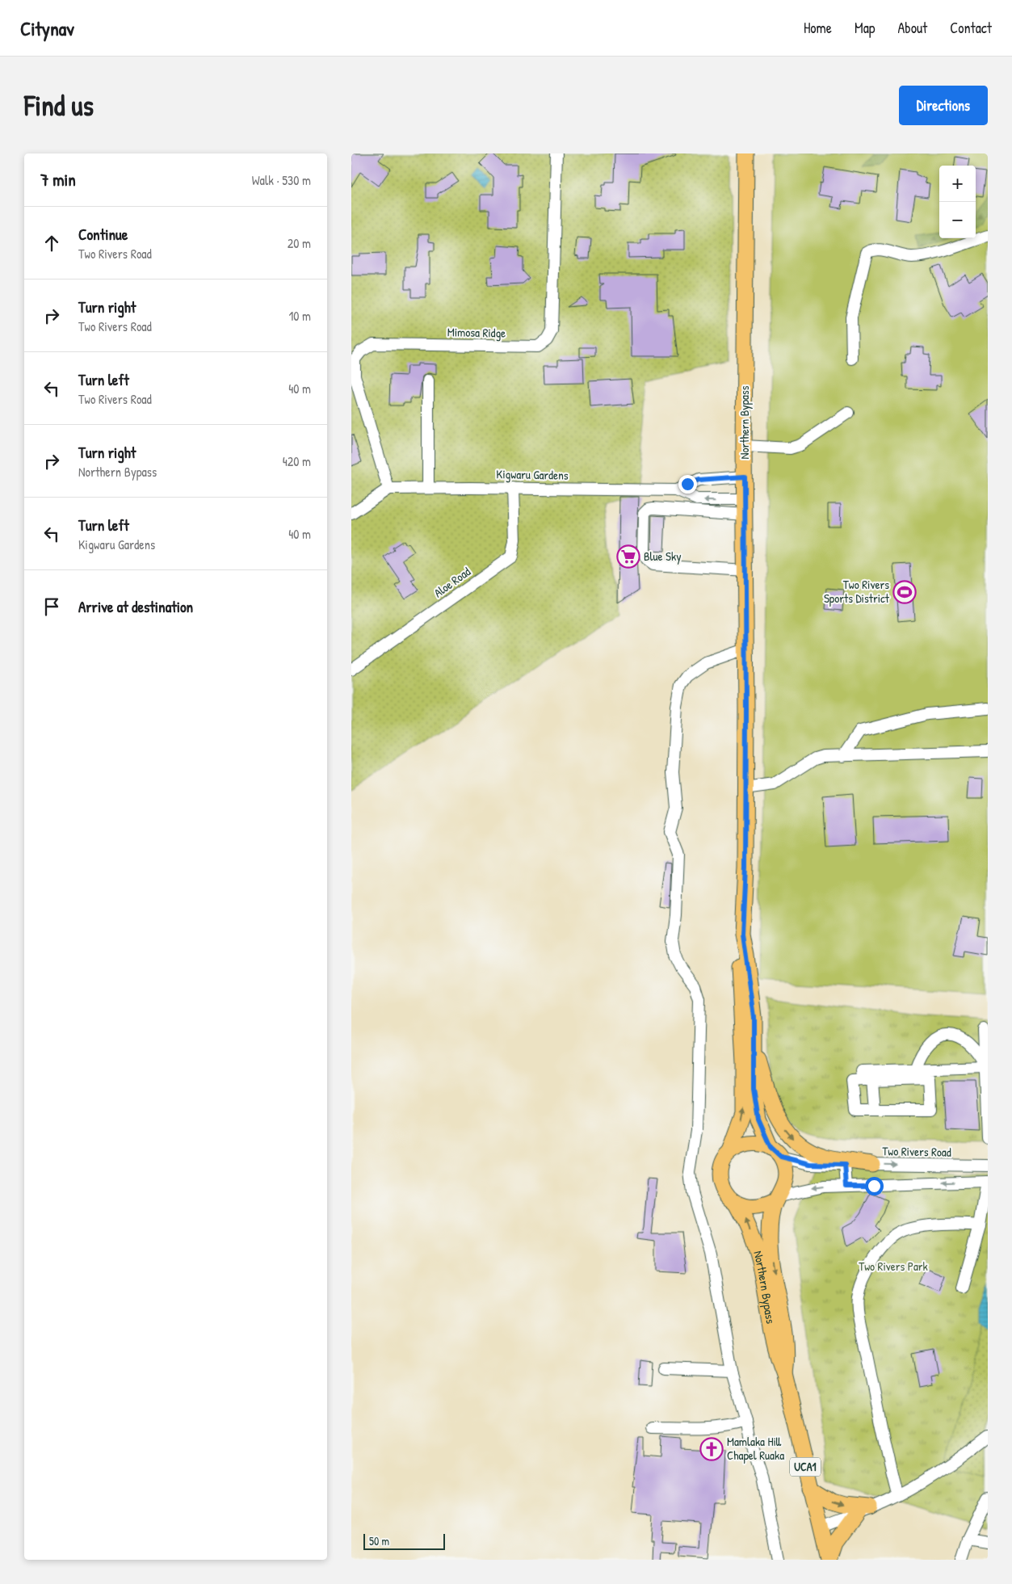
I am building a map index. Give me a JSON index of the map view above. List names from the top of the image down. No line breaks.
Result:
{"streets":{"main road":["Northern Bypass","UCA1"],"street":["Mimosa Ridge","Kigwaru Gardens","Aloe Road","Two Rivers Road"]},"crossings":[["Mimosa Ridge","Kigwaru Gardens"],["Northern Bypass","Kigwaru Gardens"],["Northern Bypass","Two Rivers Road"],["Kigwaru Gardens","Aloe Road"]],"parks":["Two Rivers Park"],"places":{"supermarket":["Blue Sky"],"sports":["Two Rivers Sports District"],"church":["Mamlaka Hill Chapel Ruaka"]},"scale_bar":"50 m","page":{"header":"Citynav","nav":["Home","Map","About","Contact"],"buttons":"Directions","title":"Find us","heading":["7 min","Walk · 530 m"],"map_buttons":["+","−"],"list":[["Continue","Two Rivers Road","20 m"],["Turn right","Two Rivers Road","10 m"],["Turn left","Two Rivers Road","40 m"],["Turn right","Northern Bypass","420 m"],["Turn left","Kigwaru Gardens","40 m"],"Arrive at destination"],"scale":"50 m"}}
